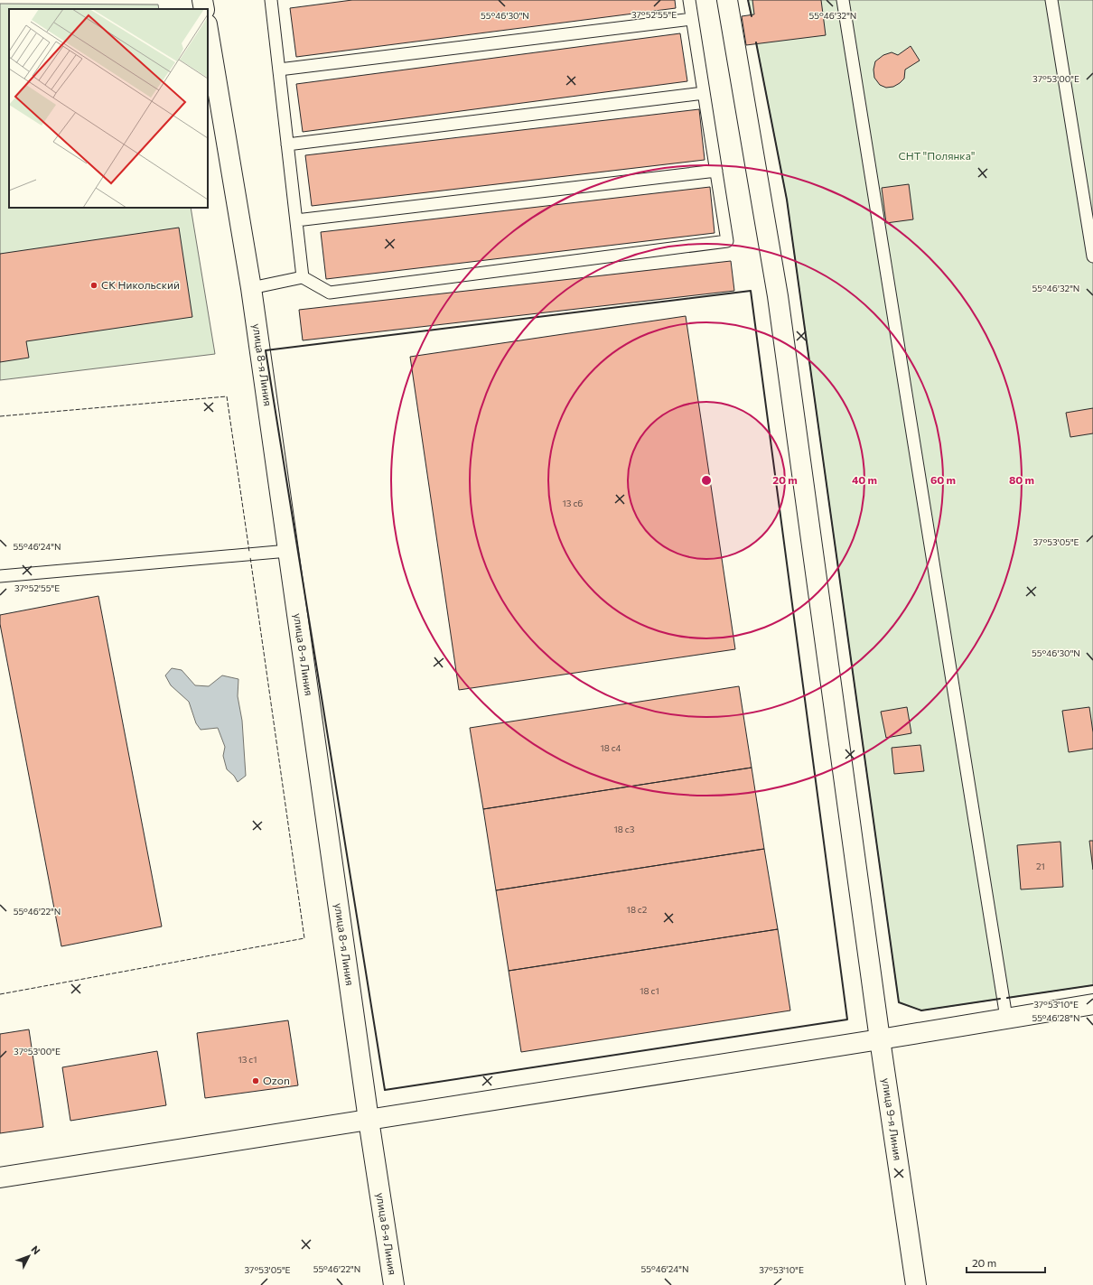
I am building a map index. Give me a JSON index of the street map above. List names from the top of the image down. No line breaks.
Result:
{"streets":{"street":["улица 8-я Линия","улица 9-я Линия"]},"parks":["СНТ \"Полянка\""],"places":["СК Никольский","Ozon"],"house_numbers":["13 с6","18 с4","18 с3","21","18 с2","18 с1","13 с1"],"scale_bar":"20 m","north":"top right","coordinates":["37°52'55\"E","55°46'30\"N","55°46'32\"N","37°53'00\"E","37°53'05\"E","55°46'24\"N","55°46'22\"N","37°53'10\"E","55°46'28\"N"],"rings":["20 m","40 m","60 m","80 m"]}
